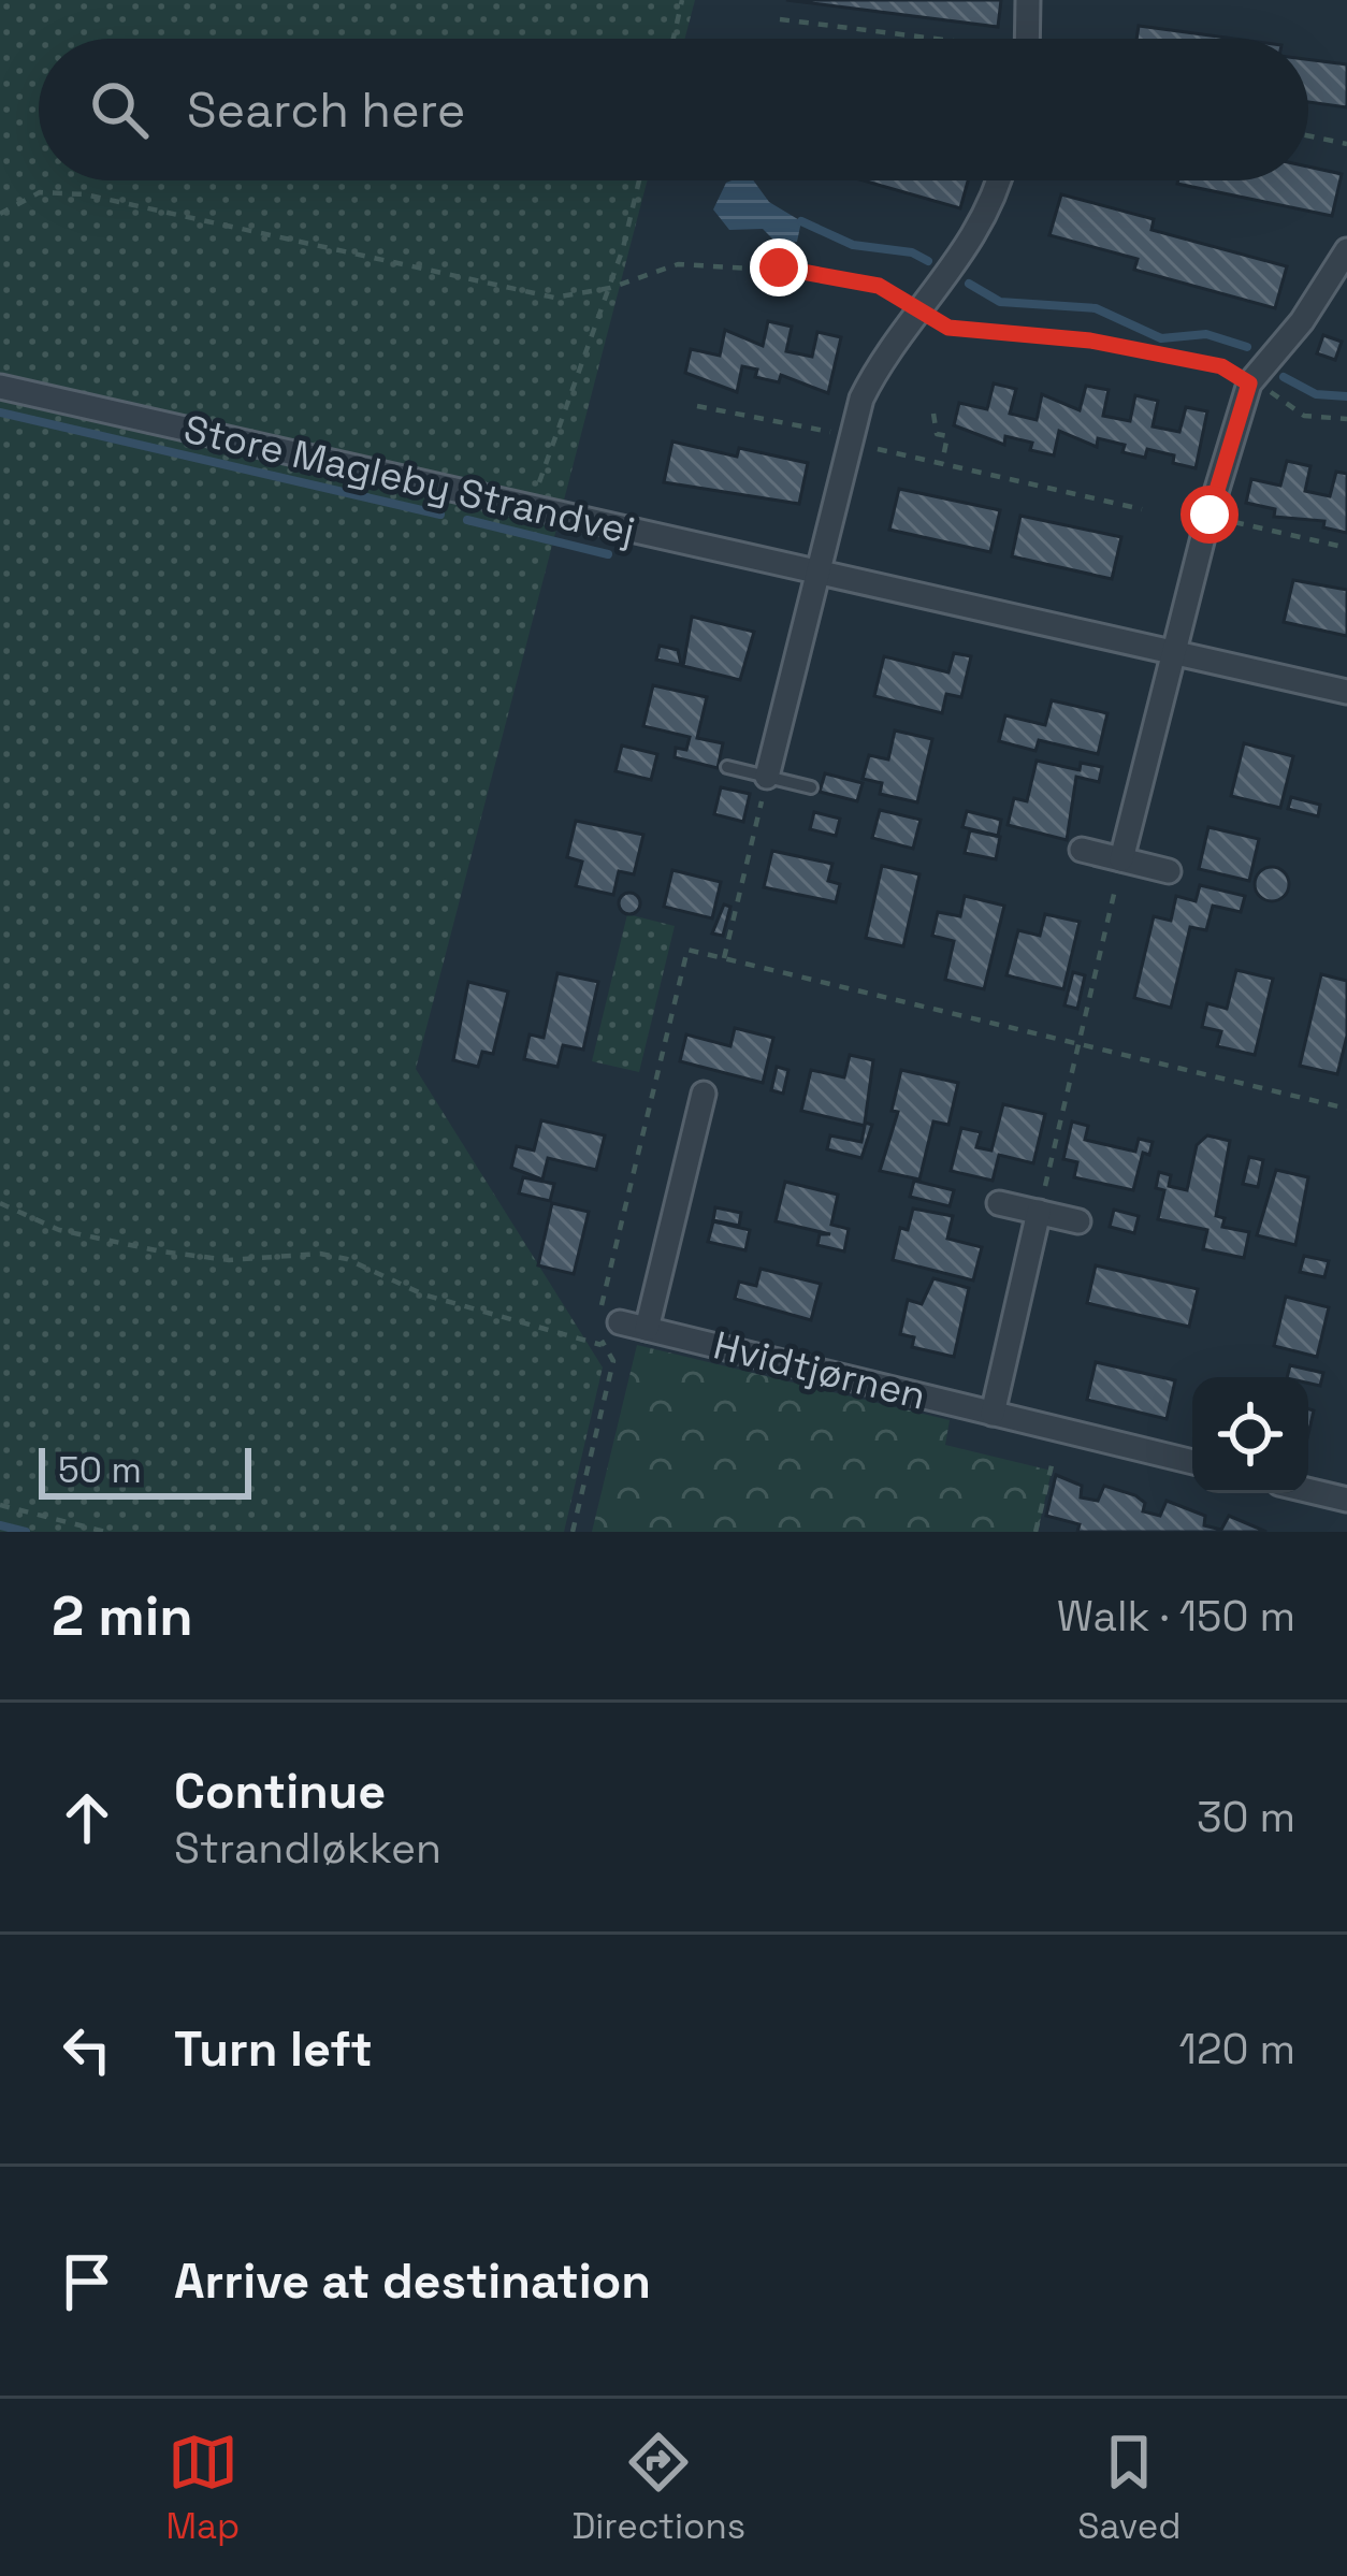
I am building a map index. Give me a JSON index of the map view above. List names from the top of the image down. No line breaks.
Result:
{"streets":{"street":["Store Magleby Strandvej","Hvidtjørnen"]},"scale_bar":"50 m","page":{"search":"Search here","scale":"50 m","heading":["2 min","Walk · 150 m"],"list":[["Continue","Strandløkken","30 m"],["Turn left","120 m"],"Arrive at destination"],"nav":["Map","Directions","Saved"]}}
